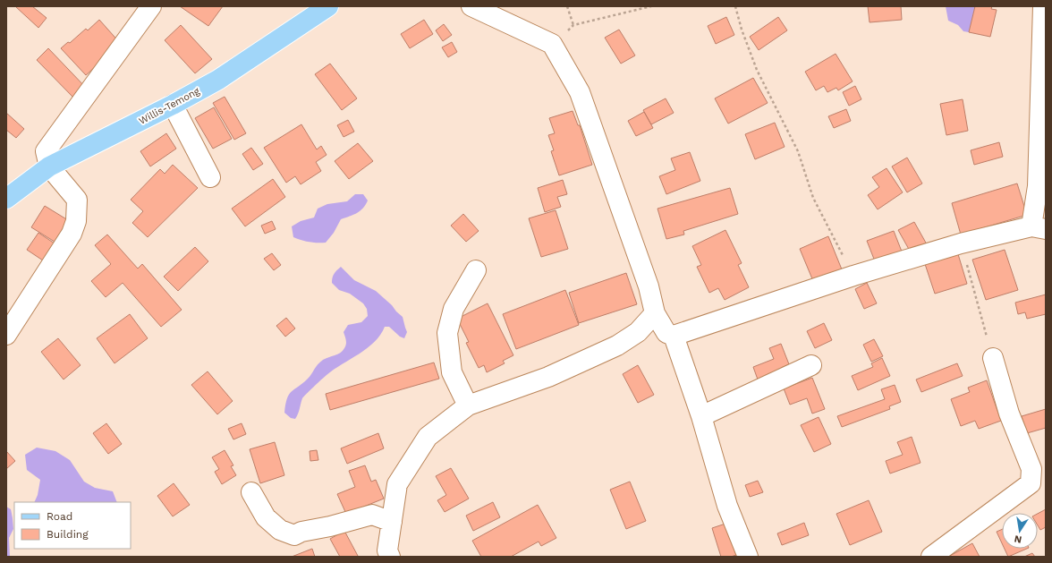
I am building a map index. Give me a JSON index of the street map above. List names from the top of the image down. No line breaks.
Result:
{"streets":{"main road":["Willis-Temong"]},"legend":["Road","Building"],"north":"bottom"}
